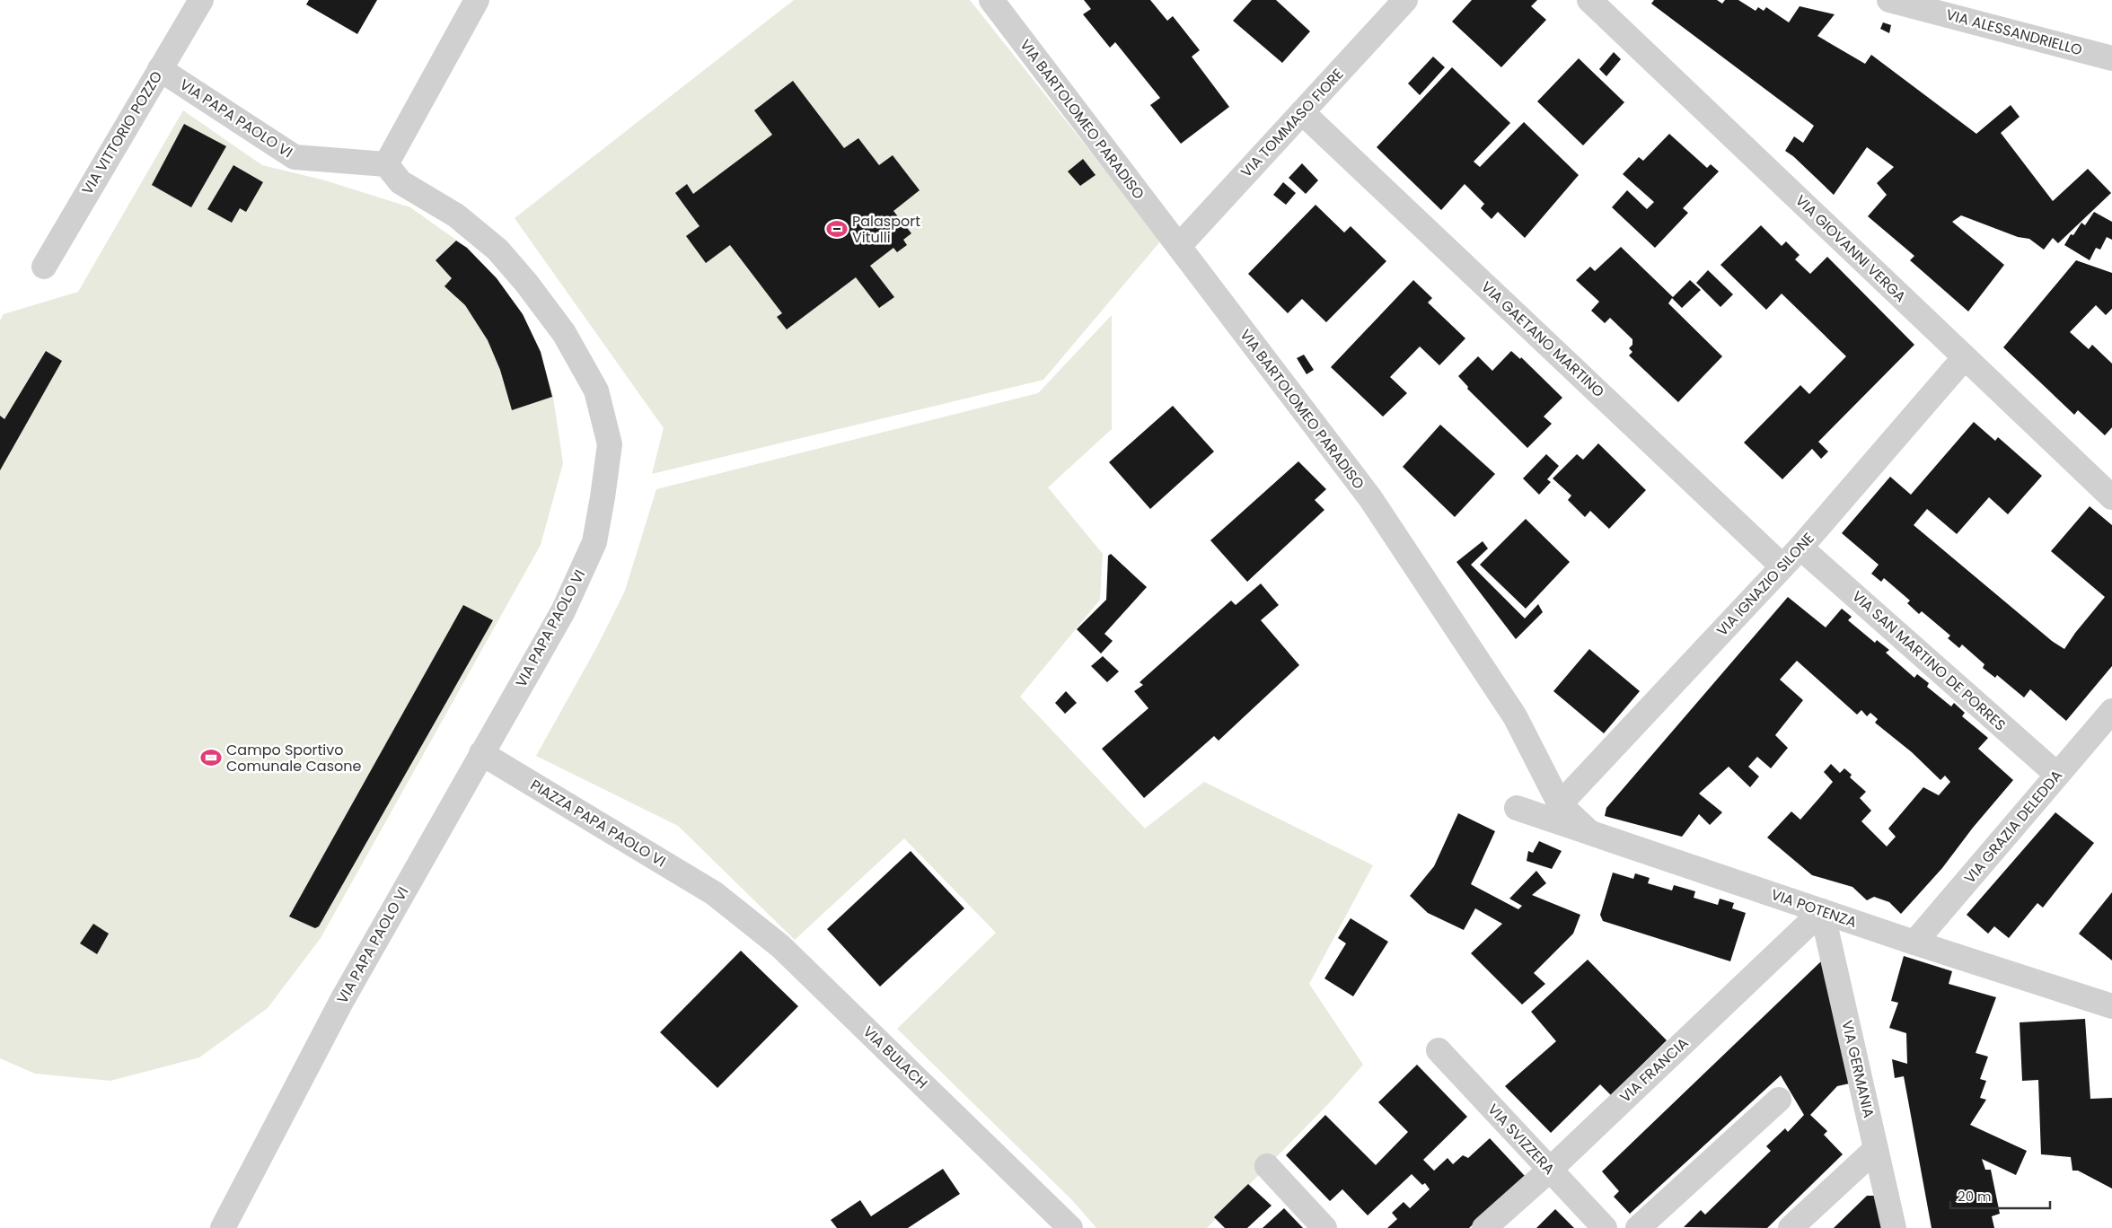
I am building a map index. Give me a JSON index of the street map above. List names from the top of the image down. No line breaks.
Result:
{"streets":{"street":["VIA ALESSANDRIELLO","VIA PAPA PAOLO VI","VIA BARTOLOMEO PARADISO","VIA TOMMASO FIORE","VIA VITTORIO POZZO","VIA GIOVANNI VERGA","VIA GAETANO MARTINO","VIA IGNAZIO SILONE","VIA SAN MARTINO DE PORRES","PIAZZA PAPA PAOLO VI","VIA GRAZIA DELEDDA","VIA POTENZA","VIA BULACH","VIA GERMANIA","VIA FRANCIA","VIA SVIZZERA"]},"crossings":[["VIA PAPA PAOLO VI","VIA VITTORIO POZZO"],["VIA PAPA PAOLO VI","PIAZZA PAPA PAOLO VI"],["VIA BARTOLOMEO PARADISO","VIA TOMMASO FIORE"],["VIA BARTOLOMEO PARADISO","VIA IGNAZIO SILONE"],["VIA BARTOLOMEO PARADISO","VIA POTENZA"],["VIA TOMMASO FIORE","VIA GAETANO MARTINO"],["VIA GIOVANNI VERGA","VIA IGNAZIO SILONE"],["VIA GAETANO MARTINO","VIA IGNAZIO SILONE"],["VIA IGNAZIO SILONE","VIA SAN MARTINO DE PORRES"],["VIA SAN MARTINO DE PORRES","VIA GRAZIA DELEDDA"],["PIAZZA PAPA PAOLO VI","VIA BULACH"],["VIA GRAZIA DELEDDA","VIA POTENZA"],["VIA POTENZA","VIA GERMANIA"],["VIA POTENZA","VIA FRANCIA"],["VIA GERMANIA","VIA FRANCIA"],["VIA FRANCIA","VIA SVIZZERA"]],"places":{"sports":["Palasport Vitulli","Campo Sportivo Comunale Casone"]},"scale_bar":"20 m"}
